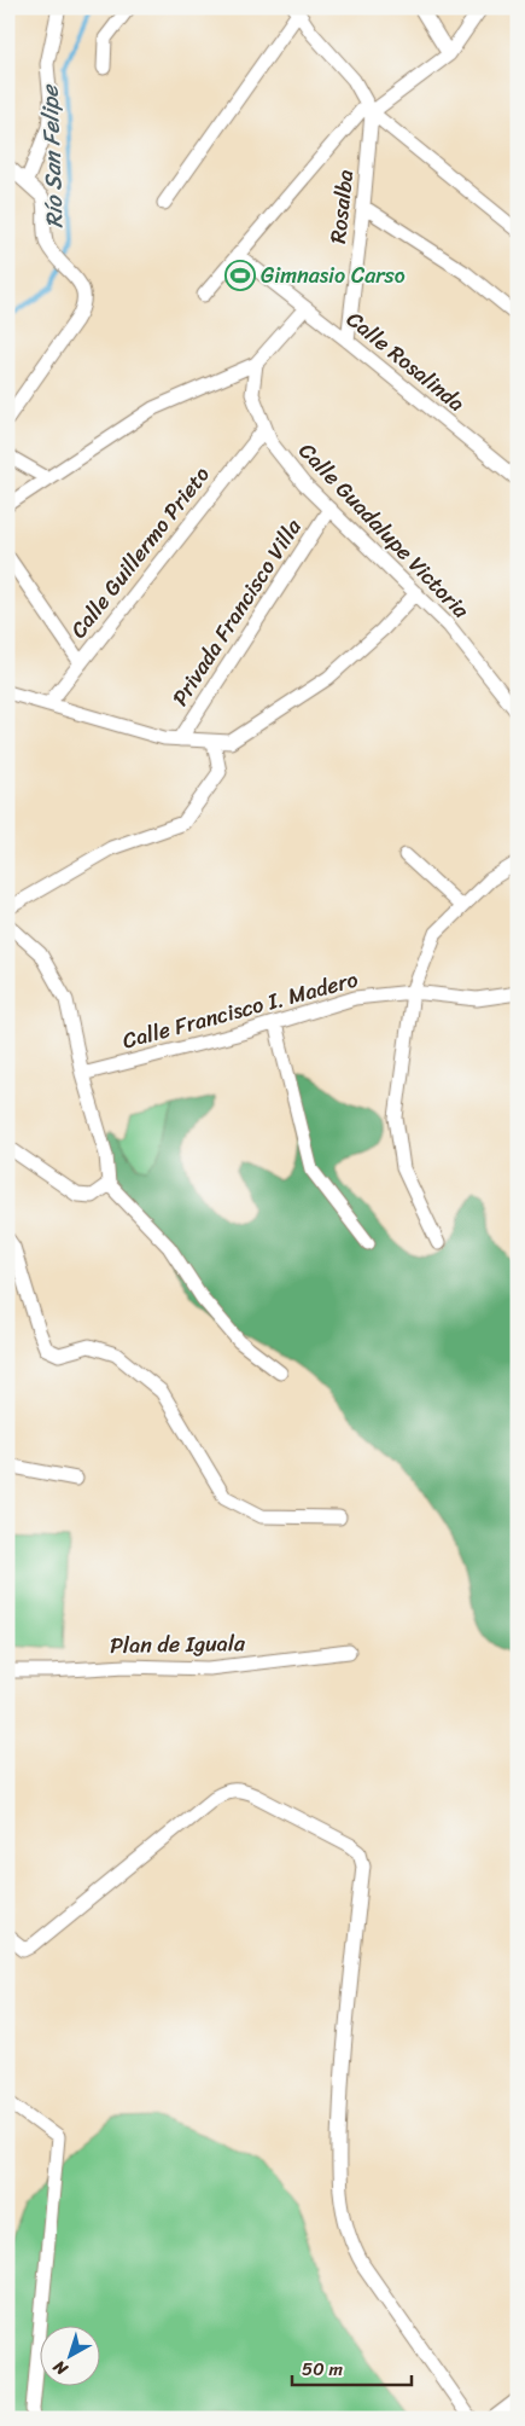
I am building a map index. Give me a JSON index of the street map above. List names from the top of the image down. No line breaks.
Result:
{"streets":{"street":["Rosalba","Calle Rosalinda","Calle Guadalupe Victoria","Calle Guillermo Prieto","Privada Francisco Villa","Calle Francisco I. Madero","Plan de Iguala"]},"crossings":[["Rosalba","Calle Rosalinda"],["Calle Guadalupe Victoria","Calle Guillermo Prieto"],["Calle Guadalupe Victoria","Privada Francisco Villa"]],"water":["Río San Felipe"],"places":{"sports":["Gimnasio Carso"]},"scale_bar":"50 m","north":"bottom left"}
